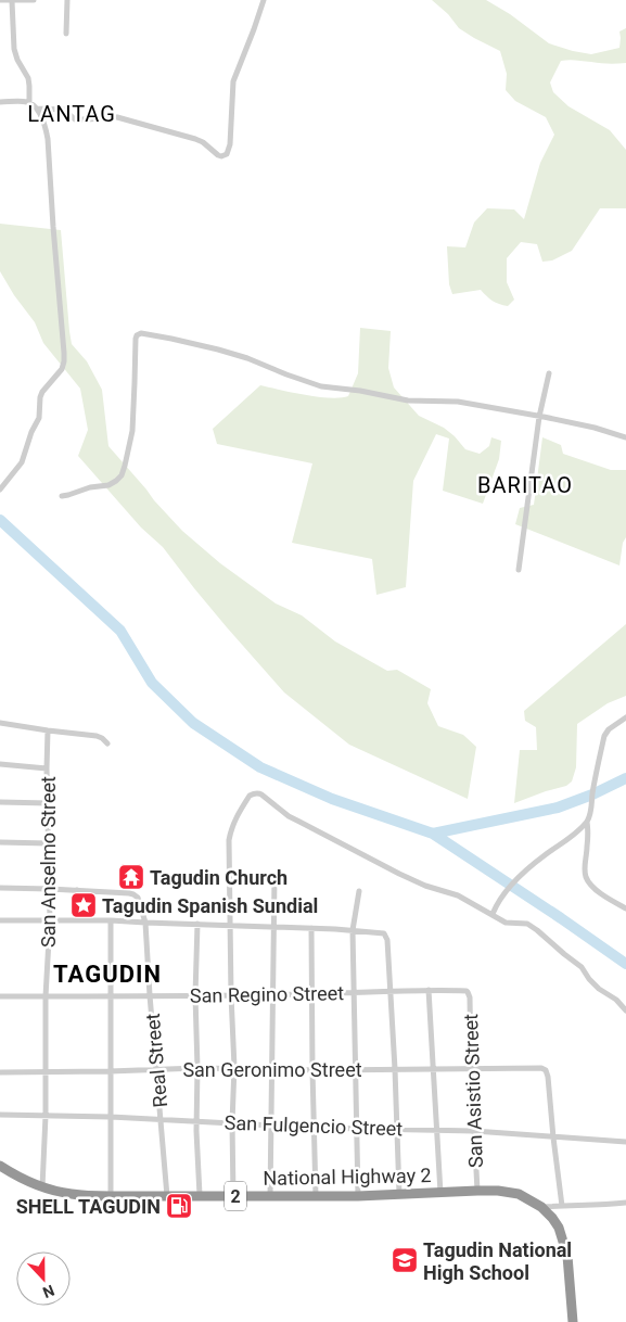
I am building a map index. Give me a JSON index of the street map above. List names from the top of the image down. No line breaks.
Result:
{"streets":{"highway":["National Highway 2","2"],"street":["San Anselmo Street","San Regino Street","Real Street","San Geronimo Street","San Asistio Street","San Fulgencio Street"]},"crossings":[["San Anselmo Street","San Regino Street"],["San Anselmo Street","San Geronimo Street"],["San Anselmo Street","San Fulgencio Street"],["San Anselmo Street","National Highway 2"],["San Regino Street","Real Street"],["San Regino Street","San Asistio Street"],["Real Street","San Geronimo Street"],["Real Street","San Fulgencio Street"],["Real Street","National Highway 2"],["San Geronimo Street","San Asistio Street"],["San Geronimo Street","San Fulgencio Street"],["San Asistio Street","San Fulgencio Street"],["San Asistio Street","National Highway 2"]],"districts":["LANTAG","BARITAO","TAGUDIN"],"places":{"temple":["Tagudin Church"],"place":["Tagudin Spanish Sundial"],"fuel station":["SHELL TAGUDIN"],"school or university":["Tagudin National High School"]},"north":"bottom"}
